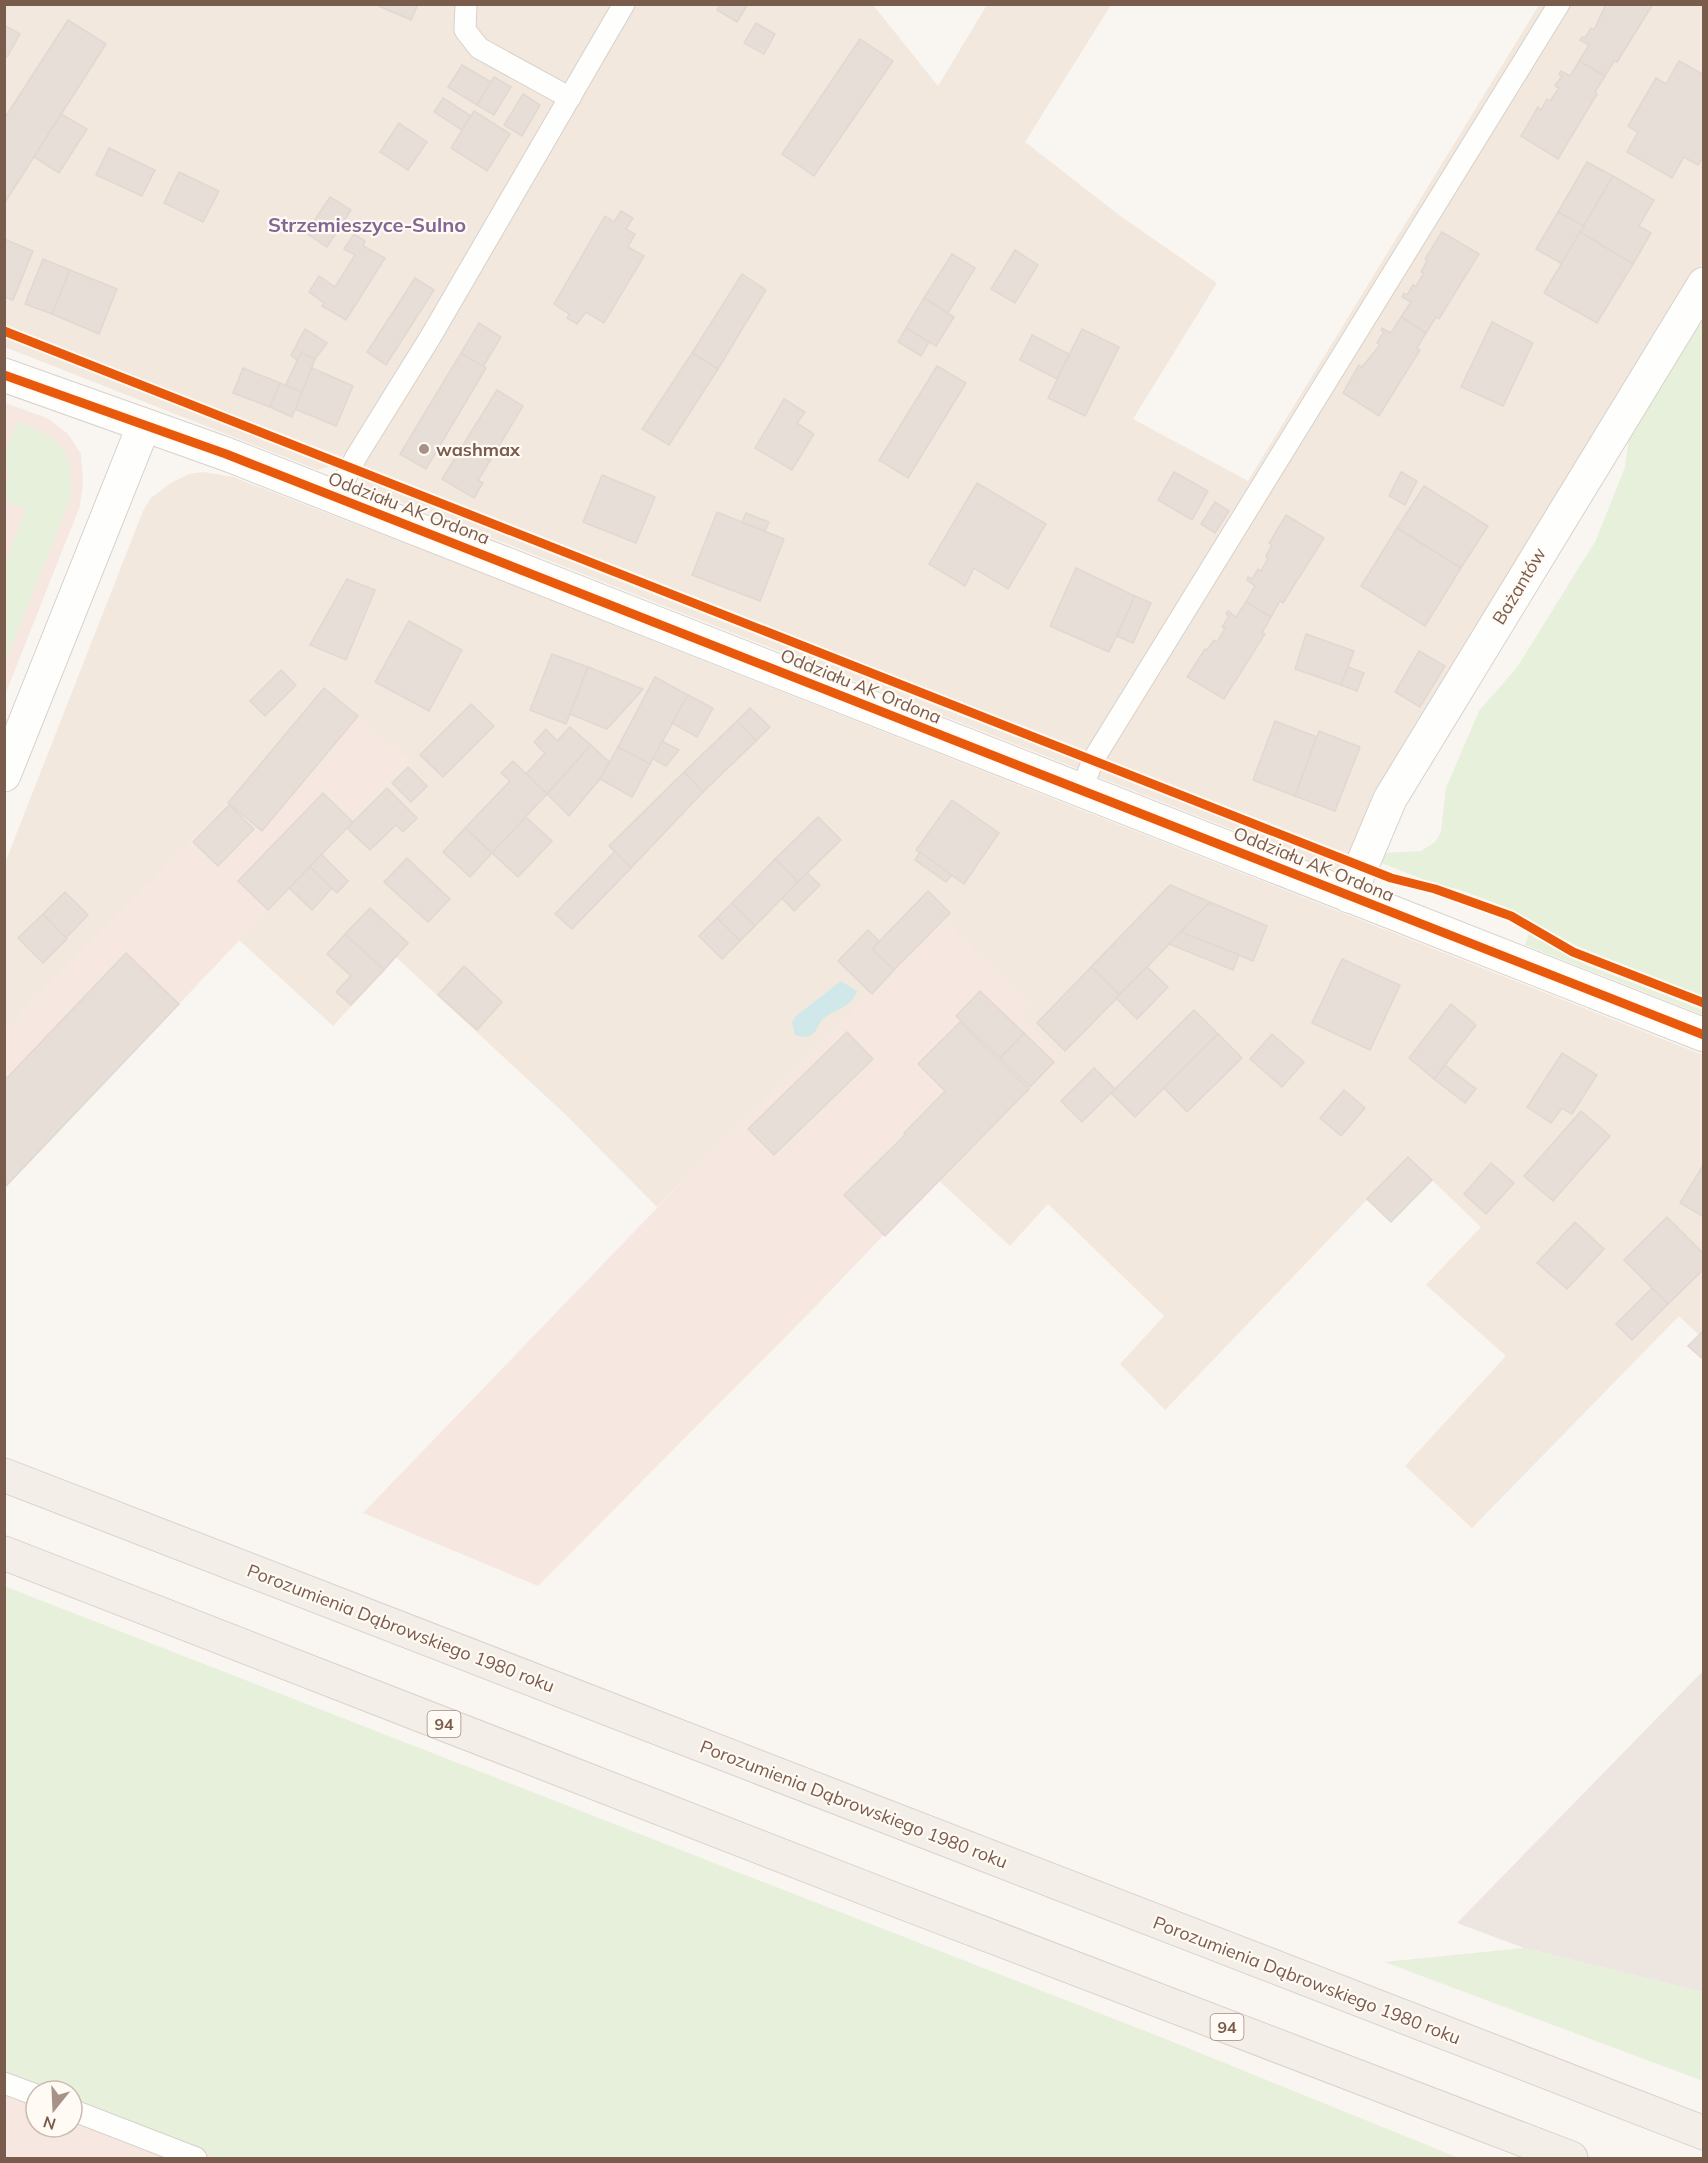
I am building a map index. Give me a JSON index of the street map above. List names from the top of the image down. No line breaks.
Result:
{"streets":{"main road":["Porozumienia Dąbrowskiego 1980 roku","94"],"street":["Oddziału AK Ordona","Bażantów"]},"crossings":[["Oddziału AK Ordona","Bażantów"]],"districts":["Strzemieszyce-Sulno"],"places":["washmax"],"north":"bottom"}
